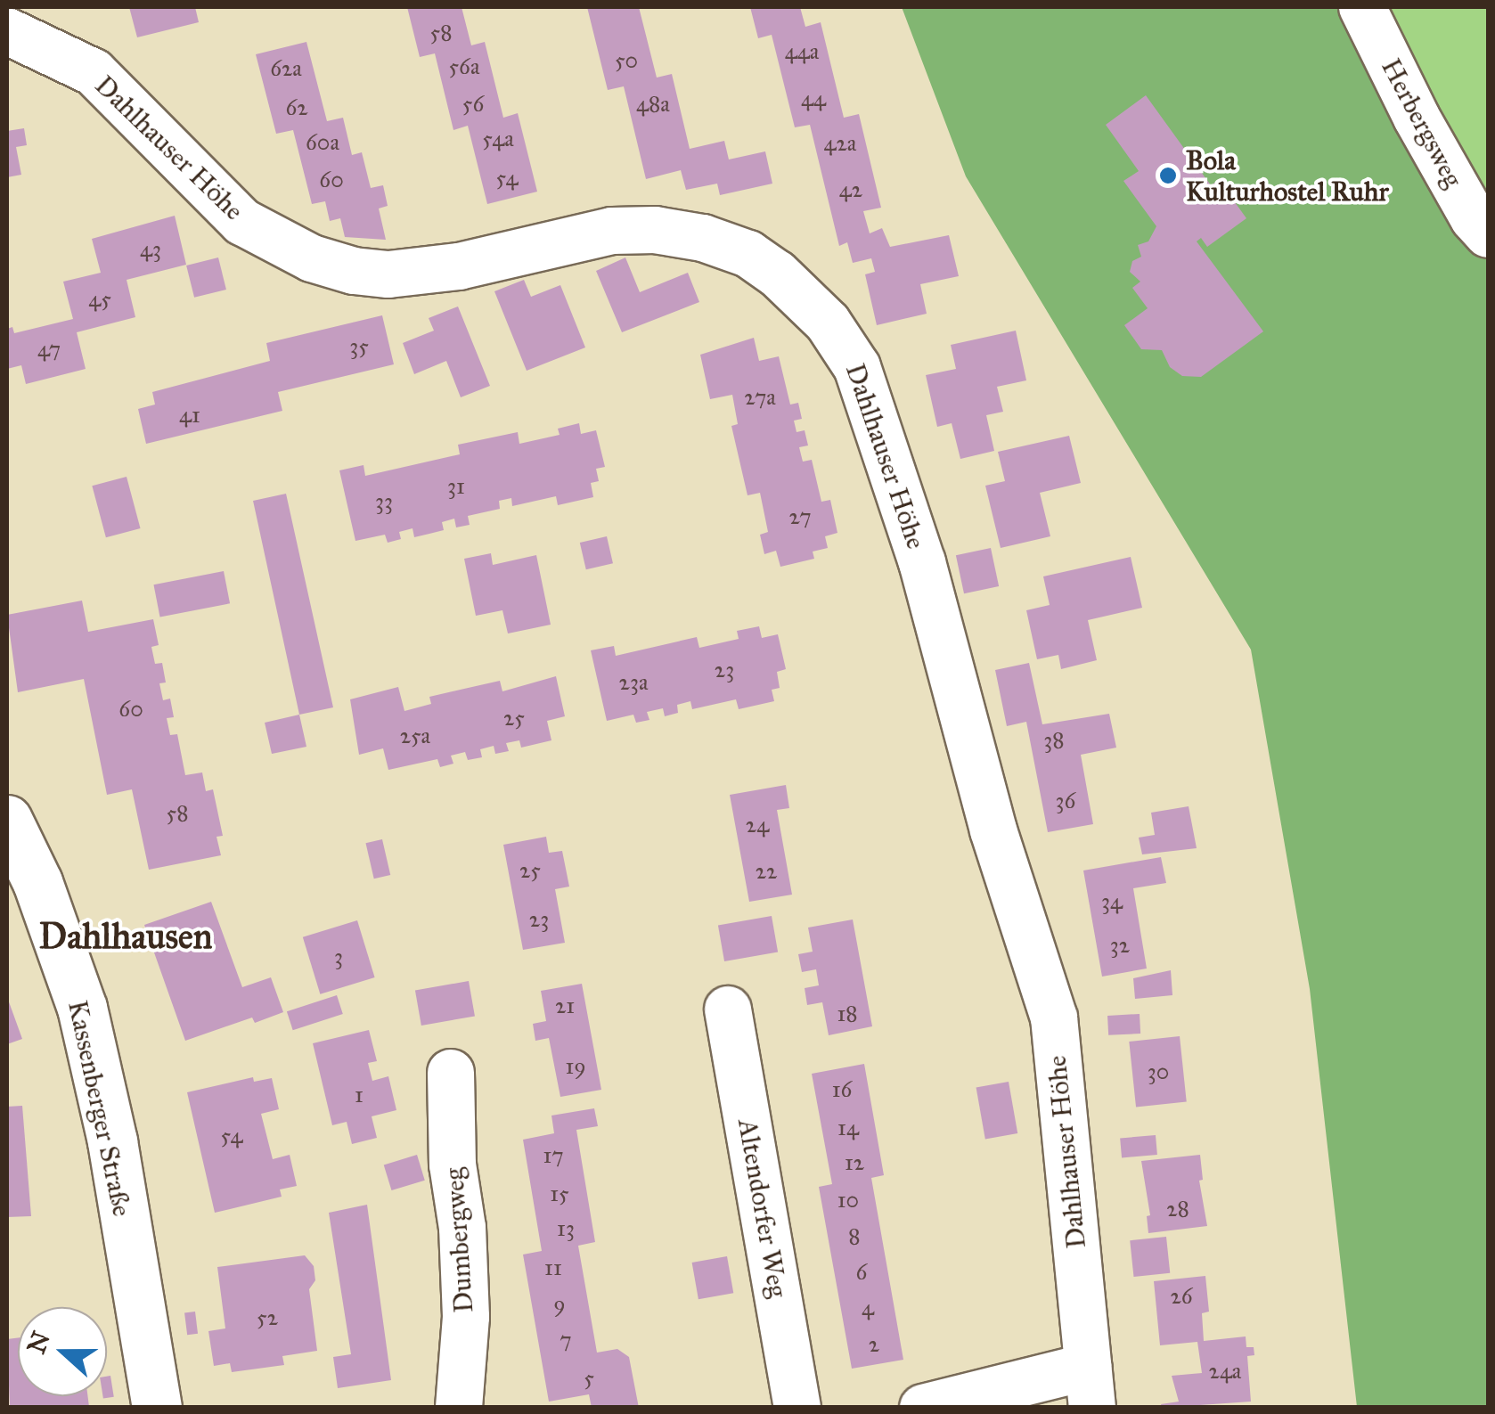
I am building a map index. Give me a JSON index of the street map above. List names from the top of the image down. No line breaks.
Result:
{"streets":{"street":["Herbergsweg","Dahlhauser Höhe","Kassenberger Straße","Altendorfer Weg","Dumbergweg"]},"districts":["Dahlhausen"],"places":["Bola Kulturhostel Ruhr"],"house_numbers":["58","44a","50","56a","62a","44","56","48a","62","54a","60a","42a","54","60","42","43","45","35","47","27a","41","31","33","27","23","23a","60","25","25a","38","36","58","24","25","22","34","23","32","3","21","18","19","30","16","1","14","54","17","12","15","10","28","13","8","11","6","26","9","4","52","7","2","24a","5"],"north":"left"}
